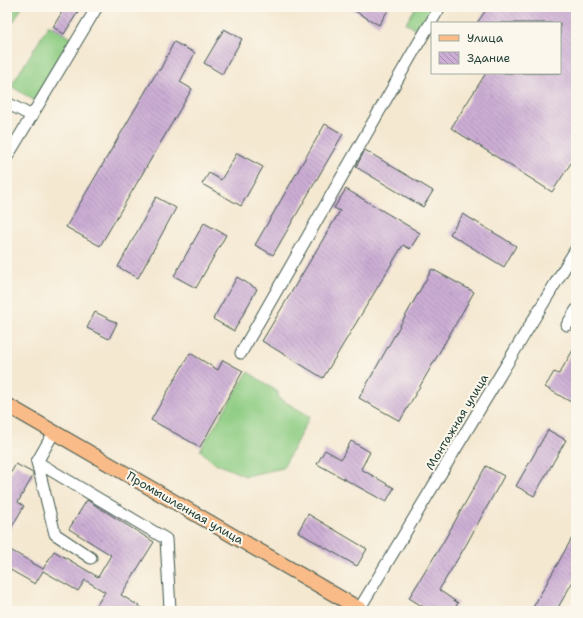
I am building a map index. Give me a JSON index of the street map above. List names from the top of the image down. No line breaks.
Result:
{"streets":{"main road":["Промышленная улица"],"street":["Монтажная улица"]},"crossings":[["Монтажная улица","Промышленная улица"]],"legend":["Улица","Здание"]}
